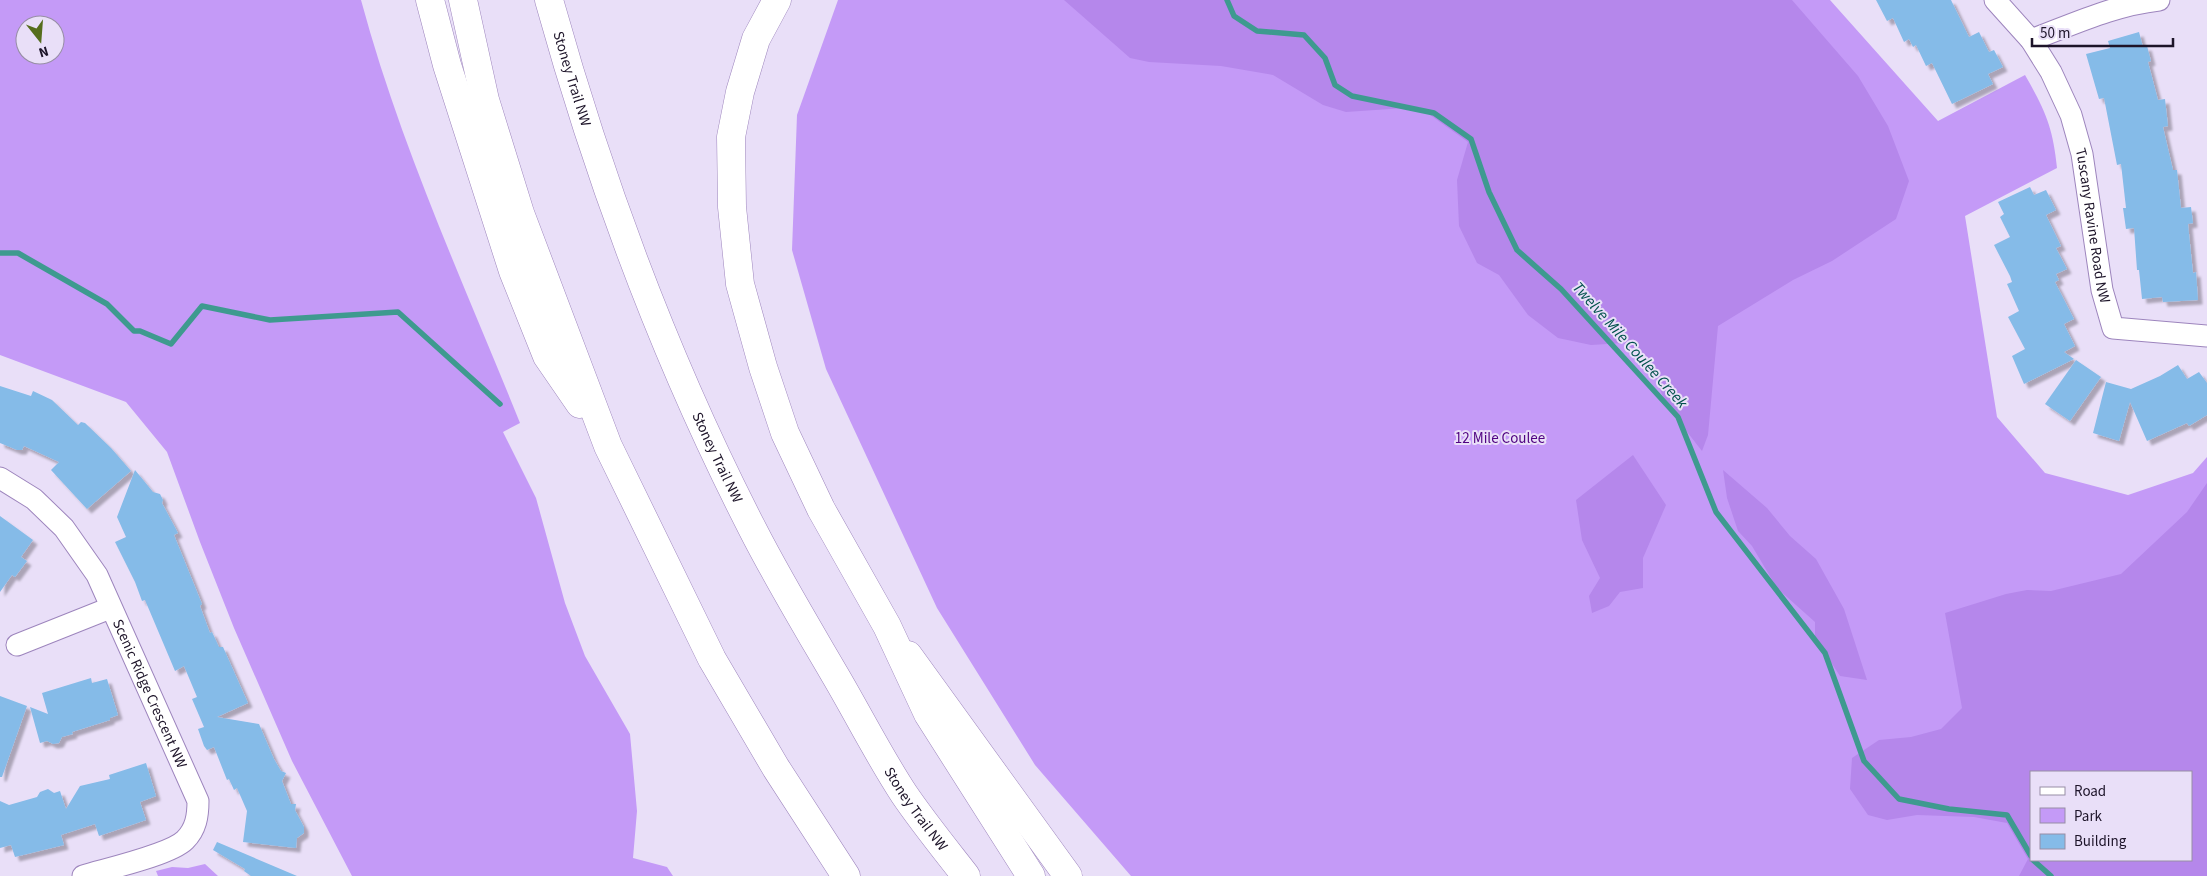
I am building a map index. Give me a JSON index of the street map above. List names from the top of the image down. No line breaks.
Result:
{"streets":{"main road":["Stoney Trail NW"],"street":["Tuscany Ravine Road NW","Scenic Ridge Crescent NW"]},"water":["Twelve Mile Coulee Creek"],"parks":["12 Mile Coulee"],"legend":["Road","Park","Building"],"scale_bar":"50 m","north":"bottom"}
